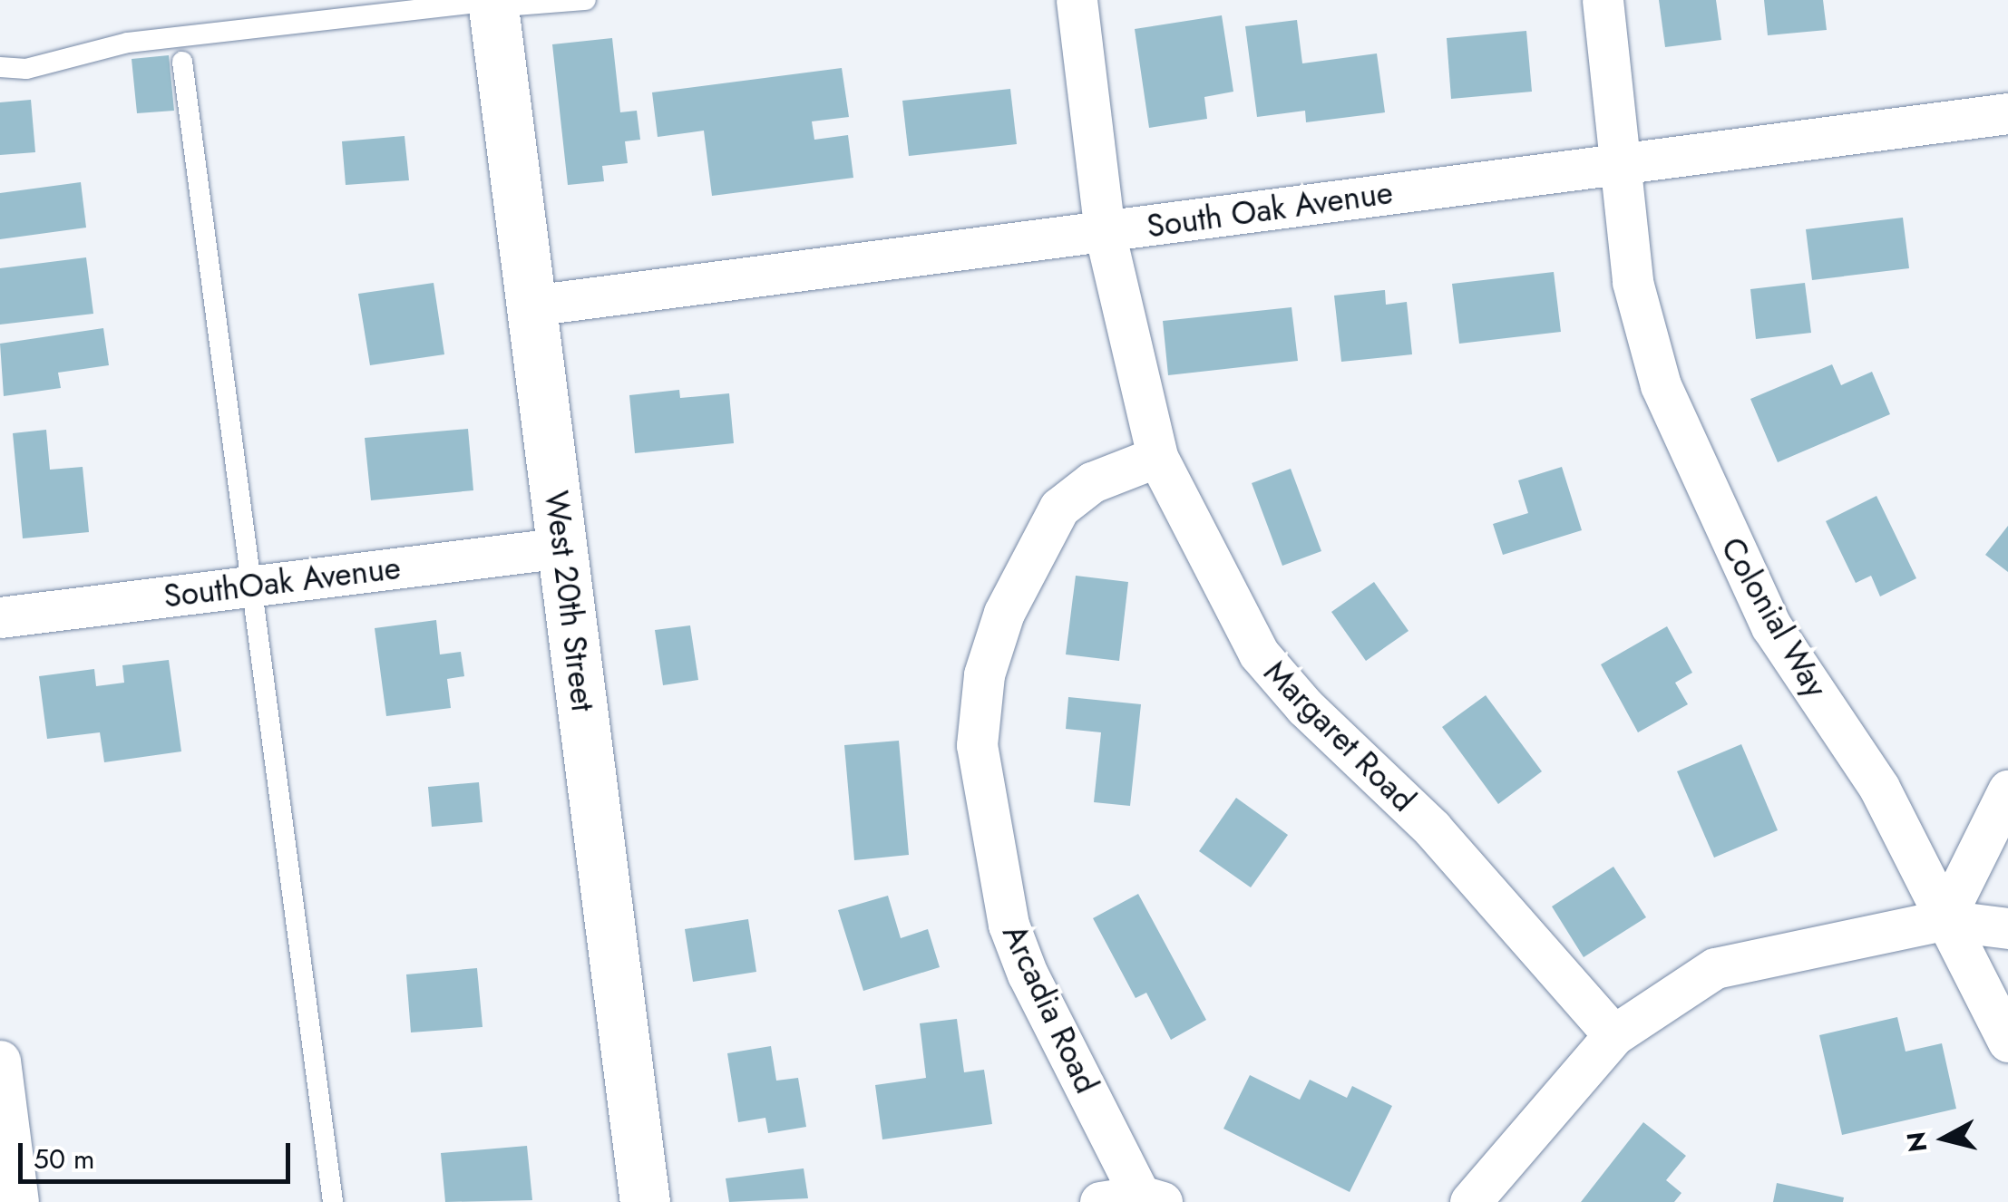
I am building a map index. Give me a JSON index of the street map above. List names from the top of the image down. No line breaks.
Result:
{"streets":{"street":["South Oak Avenue","SouthOak Avenue","West 20th Street","Colonial Way","Margaret Road","Arcadia Road"]},"crossings":[["South Oak Avenue","West 20th Street"],["South Oak Avenue","Colonial Way"],["South Oak Avenue","Margaret Road"],["SouthOak Avenue","West 20th Street"],["Margaret Road","Arcadia Road"]],"scale_bar":"50 m","north":"left"}
